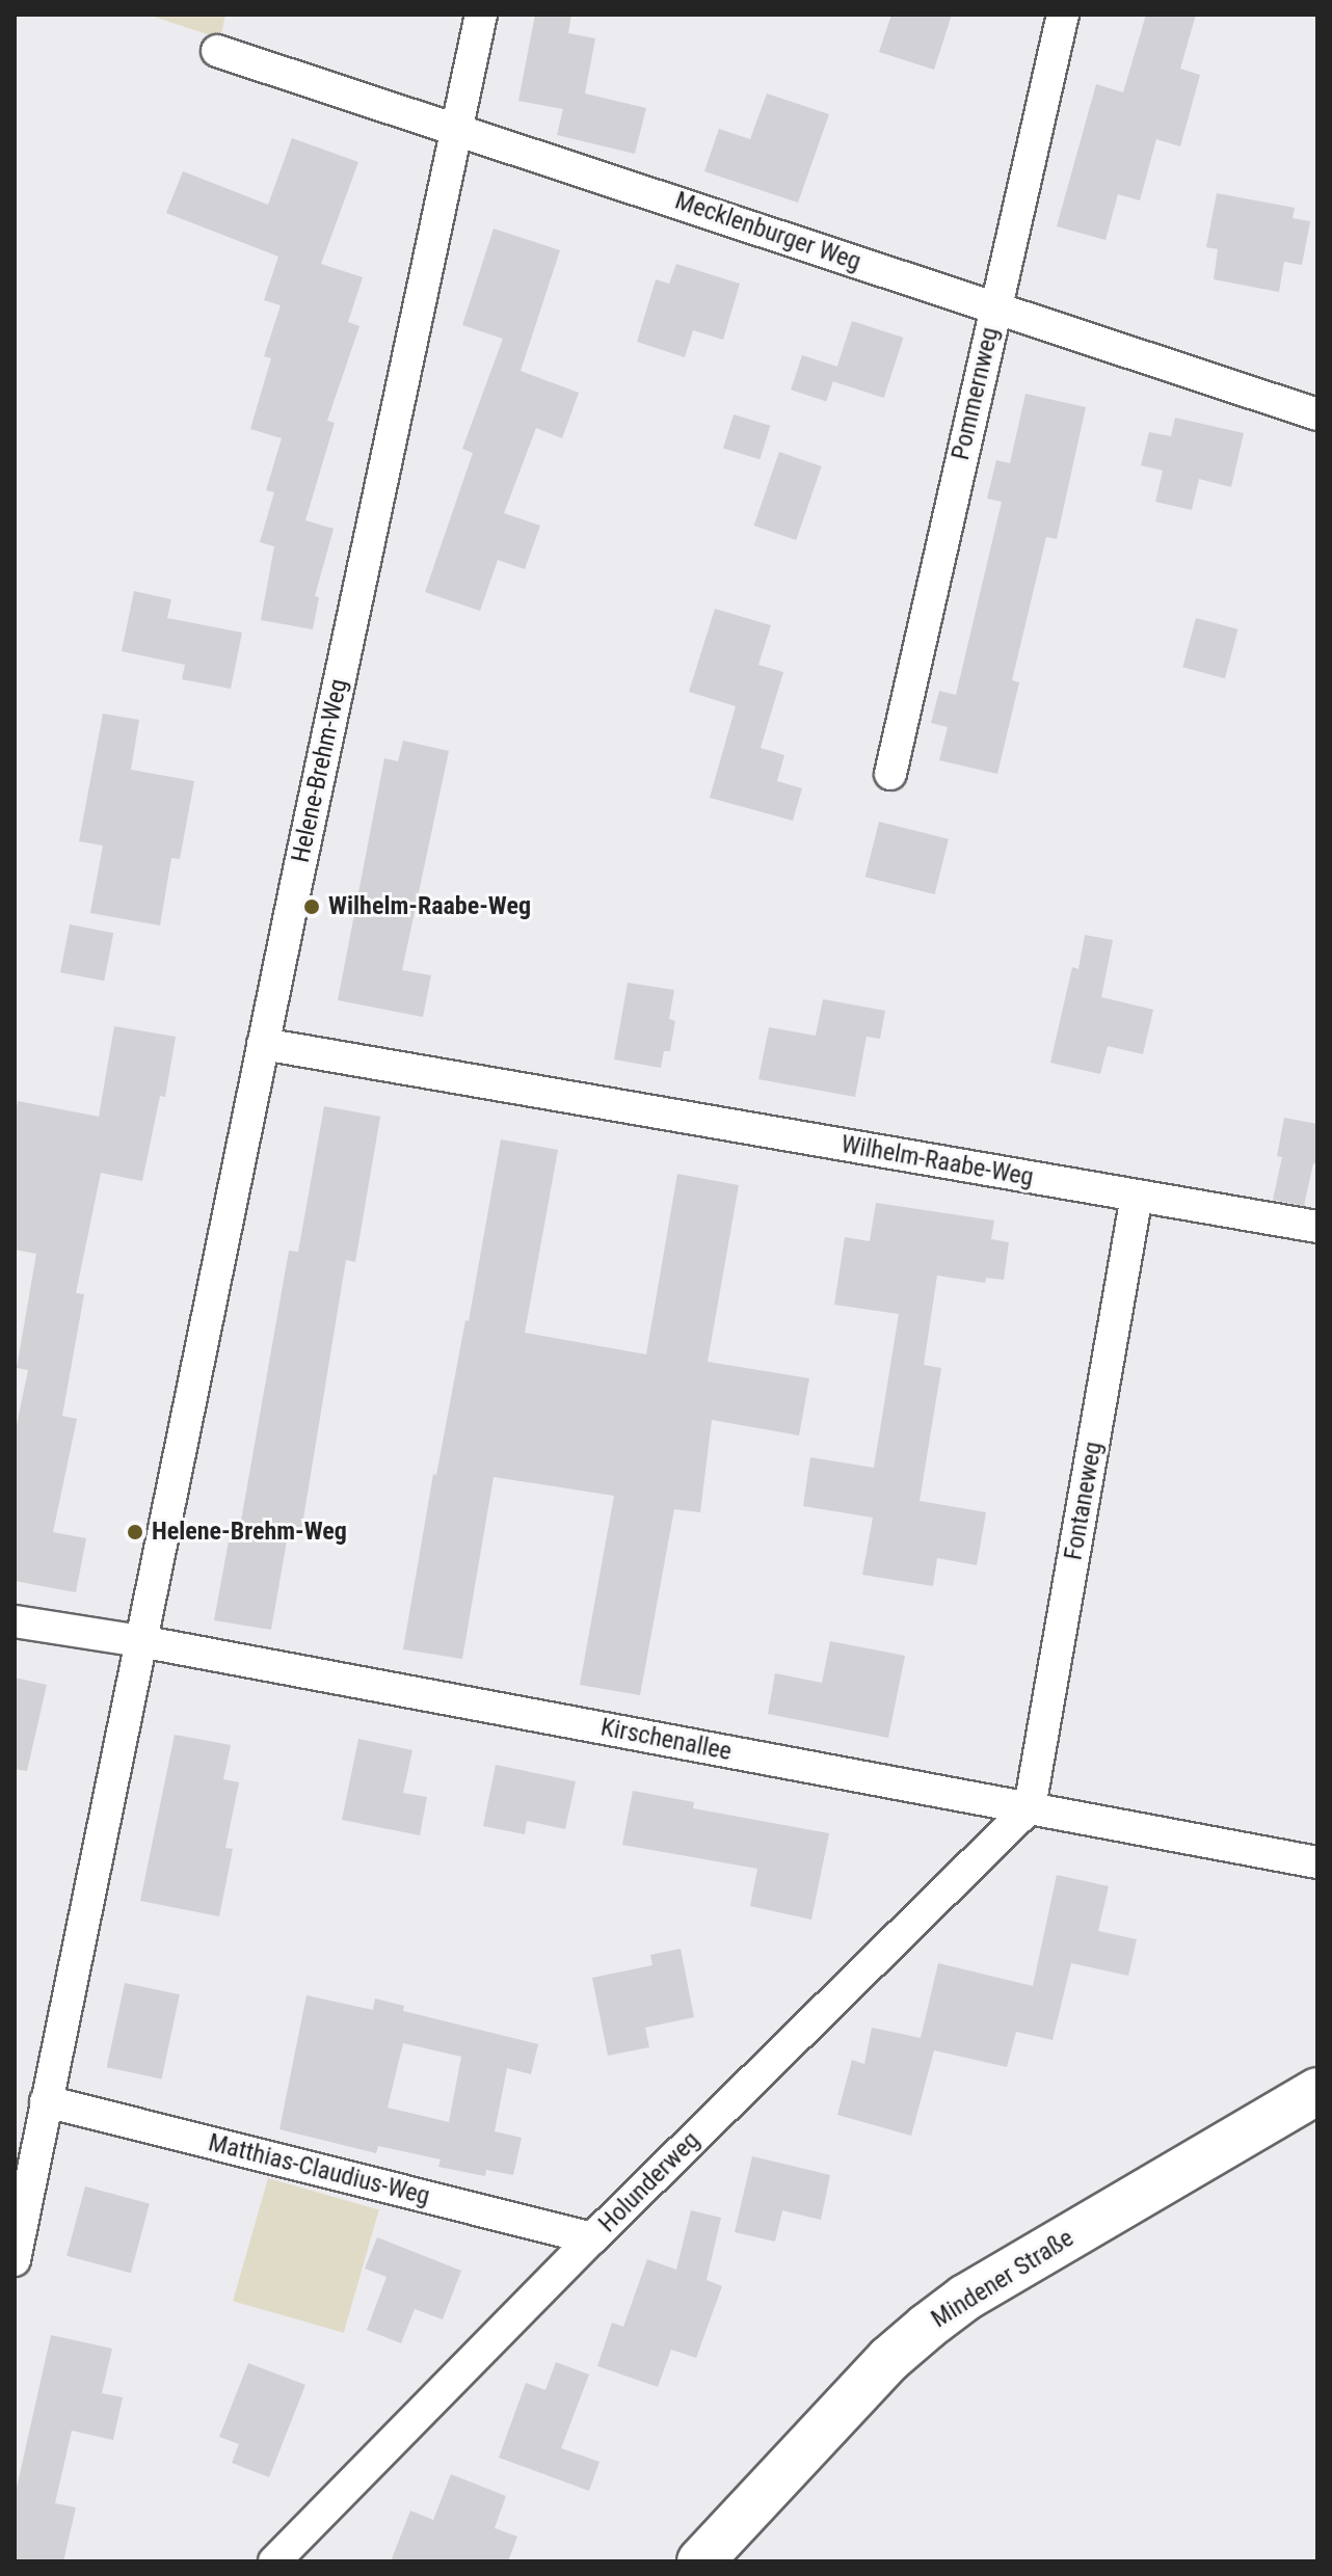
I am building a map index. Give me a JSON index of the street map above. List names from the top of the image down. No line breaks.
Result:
{"streets":{"main road":["Mindener Straße"],"street":["Mecklenburger Weg","Pommernweg","Helene-Brehm-Weg","Wilhelm-Raabe-Weg","Fontaneweg","Kirschenallee","Matthias-Claudius-Weg","Holunderweg"]},"crossings":[["Mecklenburger Weg","Pommernweg"],["Mecklenburger Weg","Helene-Brehm-Weg"],["Helene-Brehm-Weg","Wilhelm-Raabe-Weg"],["Helene-Brehm-Weg","Kirschenallee"],["Helene-Brehm-Weg","Matthias-Claudius-Weg"],["Wilhelm-Raabe-Weg","Fontaneweg"],["Fontaneweg","Kirschenallee"],["Fontaneweg","Holunderweg"],["Kirschenallee","Holunderweg"],["Matthias-Claudius-Weg","Holunderweg"]],"places":["Wilhelm-Raabe-Weg","Helene-Brehm-Weg"]}
